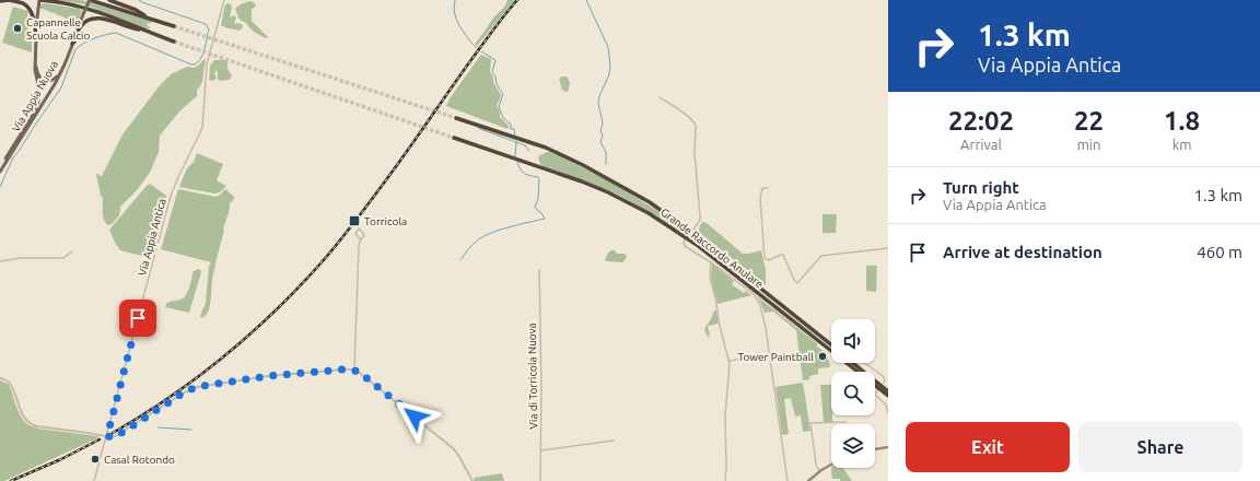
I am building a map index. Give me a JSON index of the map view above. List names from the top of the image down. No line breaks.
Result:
{"streets":{"highway":["Grande Raccordo Anulare"],"main road":["Via Appia Nuova"],"street":["Via Appia Antica","Via di Torricola Nuova"]},"places":{"other":["Capannelle Scuola Calcio","Tower Paintball","Casal Rotondo"],"transit":["Torricola"]},"page":{"turn":["1.3 km","Via Appia Antica"],"eta":["22:02","Arrival","22","min","1.8","km"],"list":[{"name":"Turn right","note":"Via Appia Antica","value":"1.3 km"},{"name":"Arrive at destination","value":"460 m"}],"buttons":["Exit","Share"]}}
